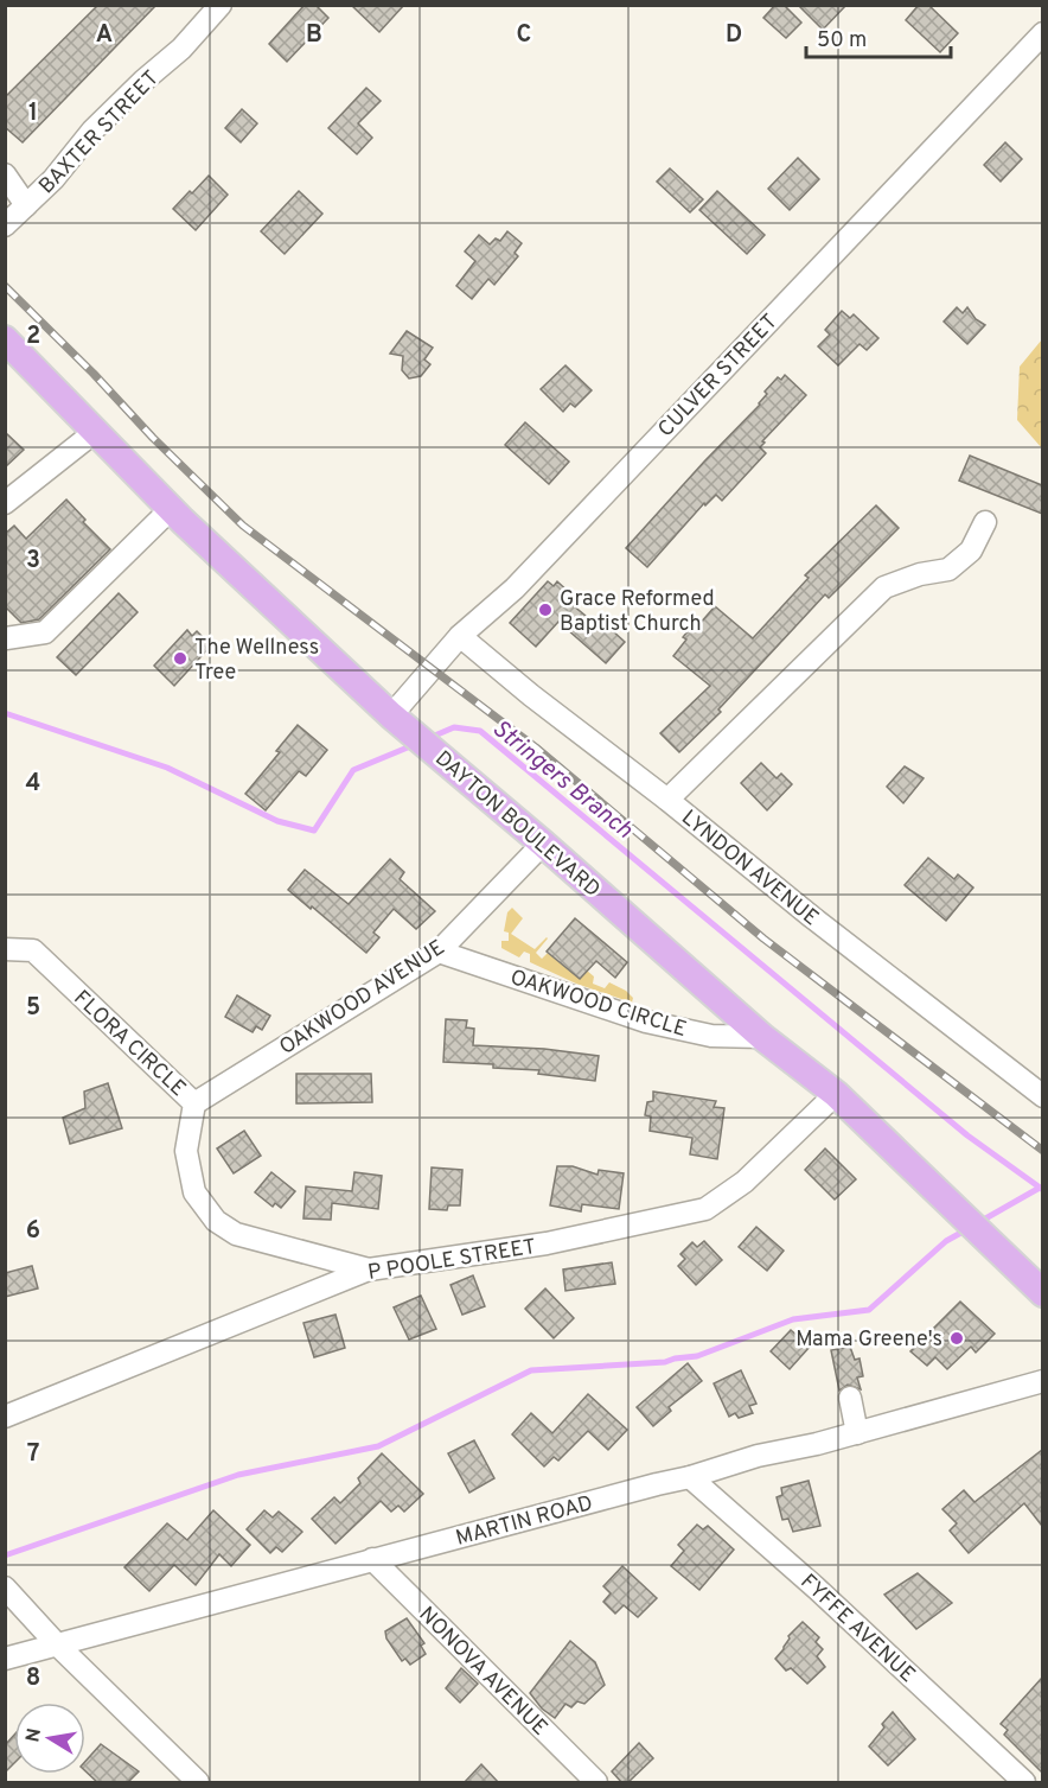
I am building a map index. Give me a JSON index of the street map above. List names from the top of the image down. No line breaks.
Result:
{"streets":{"main road":["DAYTON BOULEVARD"],"street":["BAXTER STREET","CULVER STREET","LYNDON AVENUE","OAKWOOD AVENUE","OAKWOOD CIRCLE","FLORA CIRCLE","P POOLE STREET","MARTIN ROAD","FYFFE AVENUE","NONOVA AVENUE"]},"crossings":[["CULVER STREET","DAYTON BOULEVARD"],["CULVER STREET","LYNDON AVENUE"],["DAYTON BOULEVARD","OAKWOOD AVENUE"],["DAYTON BOULEVARD","OAKWOOD CIRCLE"],["DAYTON BOULEVARD","P POOLE STREET"],["OAKWOOD AVENUE","OAKWOOD CIRCLE"],["OAKWOOD AVENUE","FLORA CIRCLE"],["FLORA CIRCLE","P POOLE STREET"],["MARTIN ROAD","FYFFE AVENUE"],["MARTIN ROAD","NONOVA AVENUE"]],"water":["Stringers Branch"],"places":["Grace Reformed Baptist Church","The Wellness Tree","Mama Greene's"],"scale_bar":"50 m","north":"left","grid":{"columns":["A","B","C","D"],"rows":["1","2","3","4","5","6","7","8"]}}
